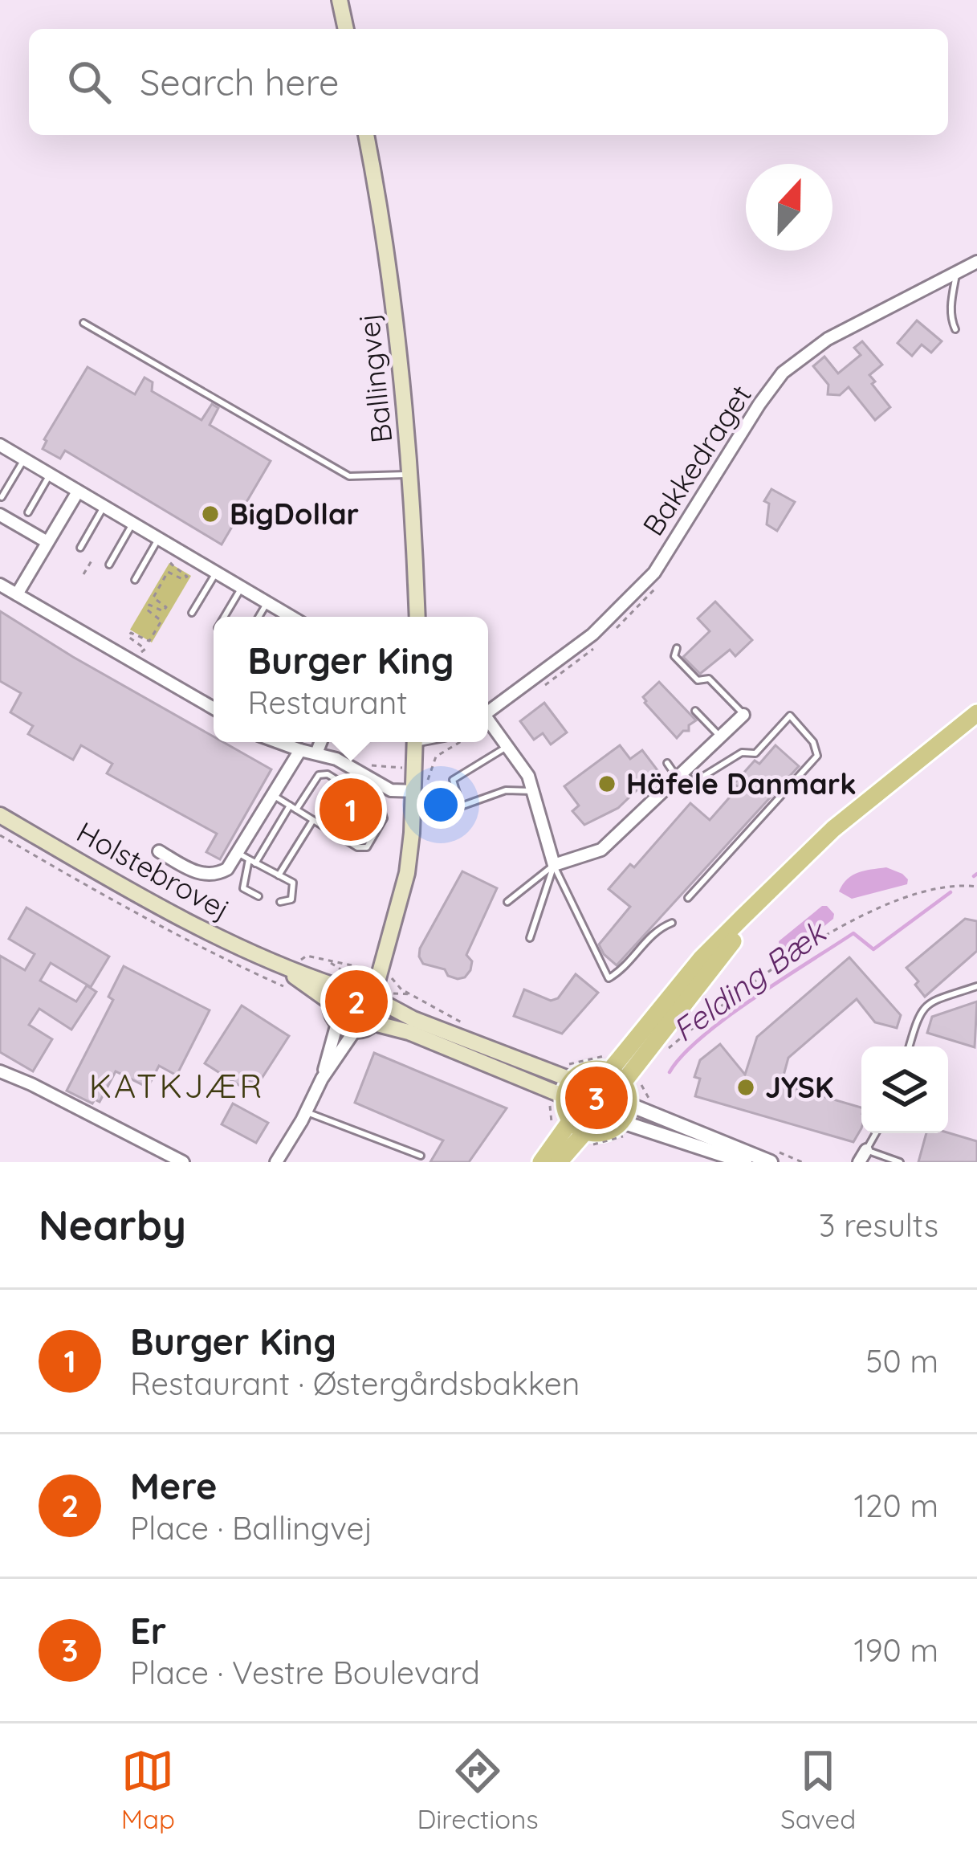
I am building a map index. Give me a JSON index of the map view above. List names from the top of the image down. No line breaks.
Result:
{"streets":{"main road":["Ballingvej","Holstebrovej"],"street":["Bakkedraget"]},"districts":["KATKJÆR"],"water":["Felding Bæk"],"places":["BigDollar","Häfele Danmark","JYSK"],"north":"top","page":{"search":"Search here","popup":["Burger King","Restaurant"],"pins":["1","2","3"],"heading":["Nearby","3 results"],"list":[{"mark":"1","name":"Burger King","note":"Restaurant · Østergårdsbakken","value":"50 m"},{"mark":"2","name":"Mere","note":"Place · Ballingvej","value":"120 m"},{"mark":"3","name":"Er","note":"Place · Vestre Boulevard","value":"190 m"}],"nav":["Map","Directions","Saved"]}}
